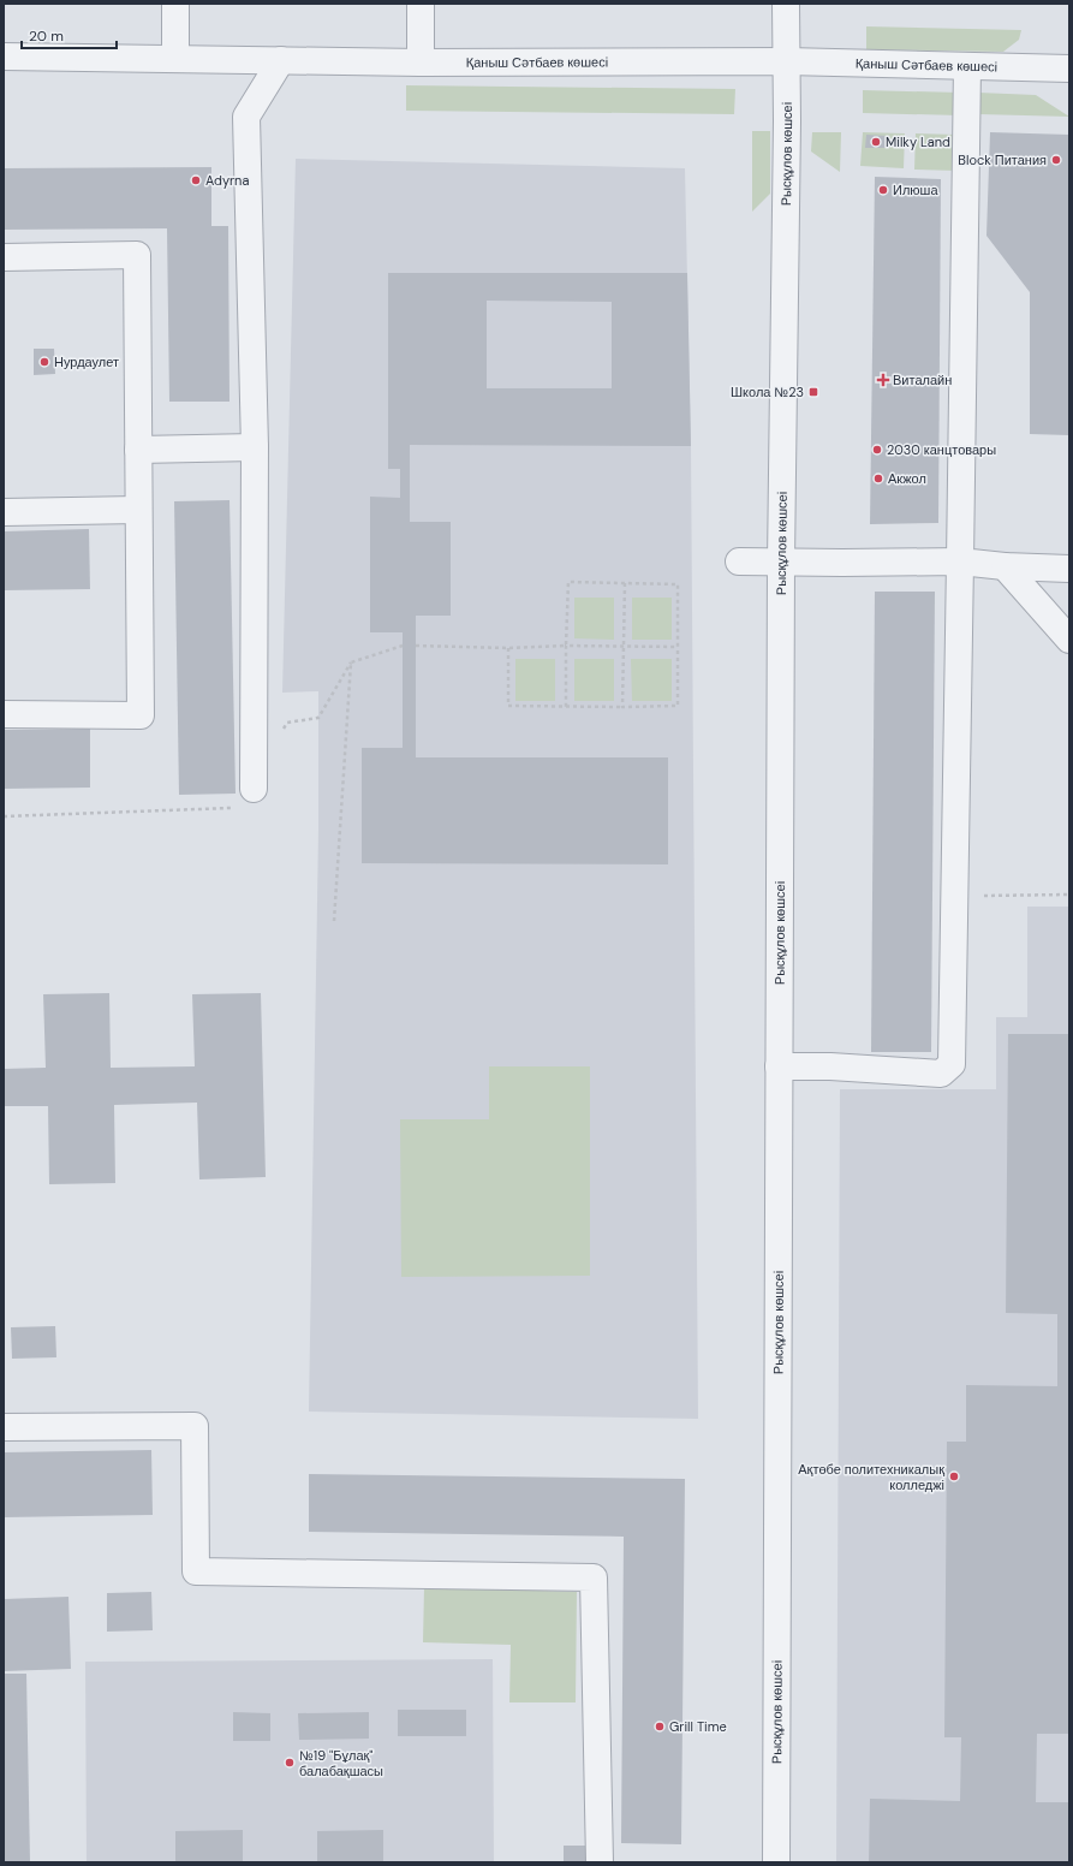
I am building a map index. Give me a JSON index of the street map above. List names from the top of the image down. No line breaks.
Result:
{"streets":{"street":["Қаныш Сәтбаев көшесі","Рысқұлов көшсеі"]},"crossings":[["Қаныш Сәтбаев көшесі","Рысқұлов көшсеі"]],"places":{"other":["Milky Land","Block Питания","Adyrna","Илюша","Нурдаулет","2030 канцтовары","Акжол","Ақтөбе политехникалық колледжі","Grill Time","№19 \"Бұлақ\" балабақшасы"],"health":["Виталайн"],"transit":["Школа №23"]},"scale_bar":"20 m"}
